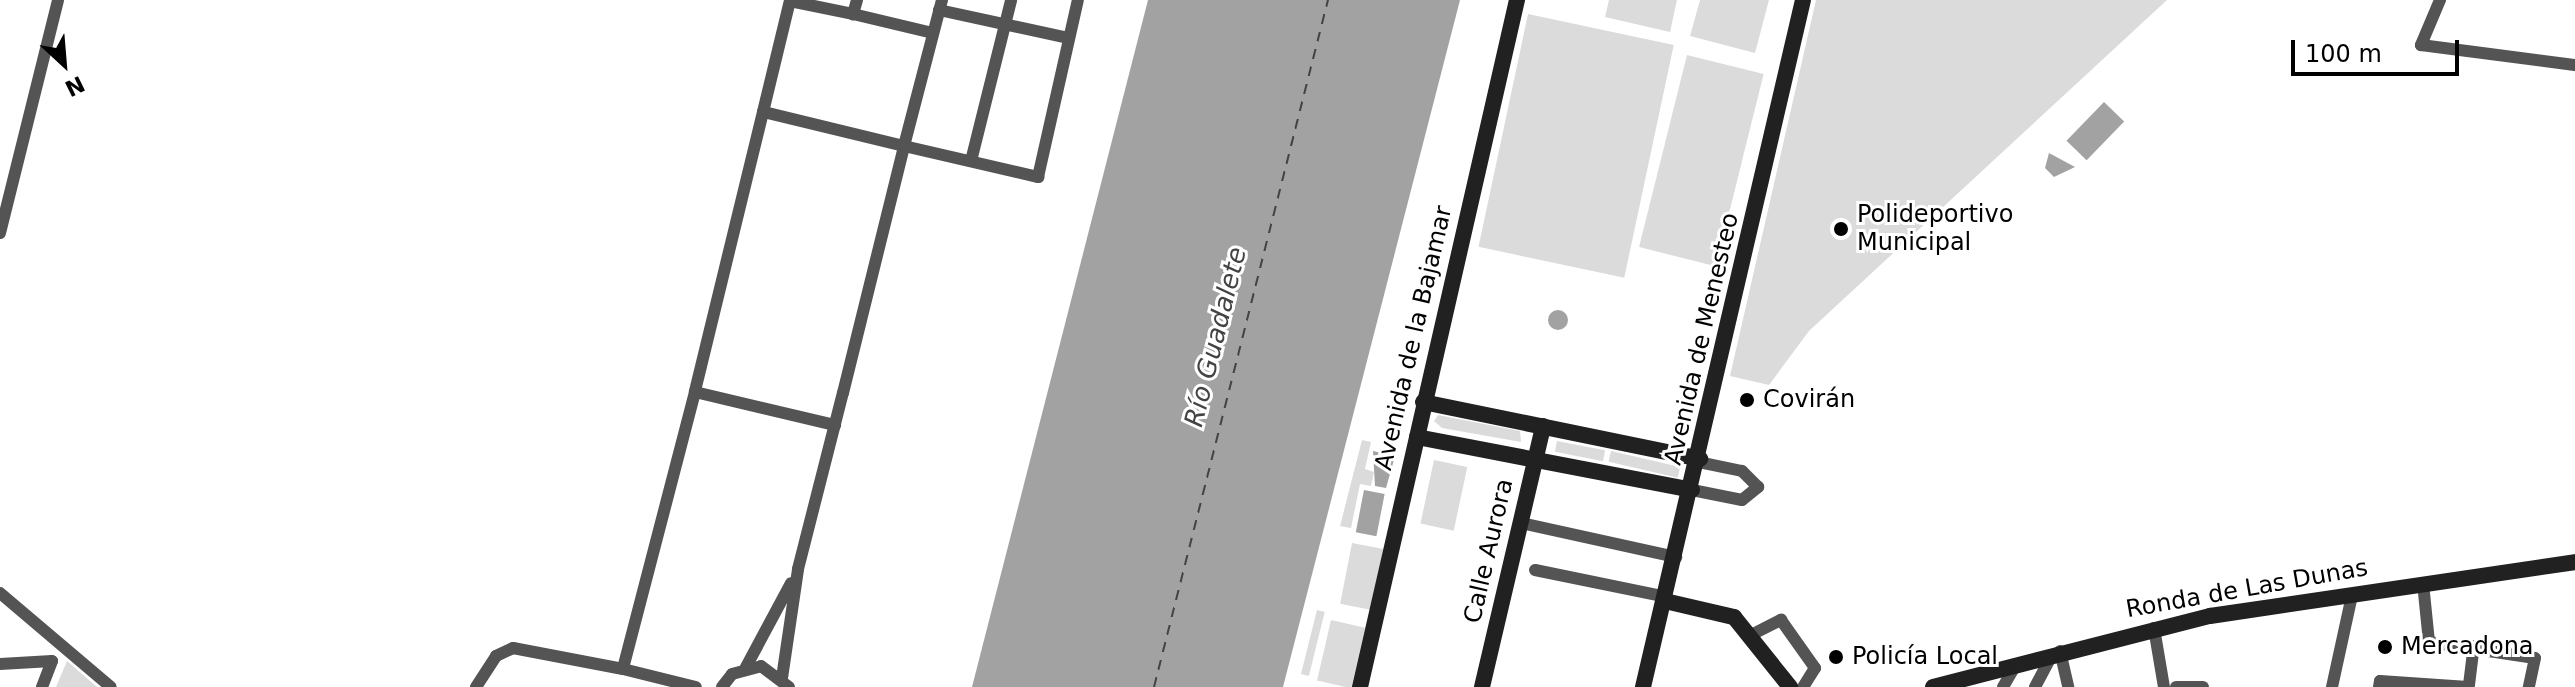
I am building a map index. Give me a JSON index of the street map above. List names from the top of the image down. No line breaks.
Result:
{"streets":{"street":["Avenida de la Bajamar","Avenida de Menesteo","Calle Aurora","Ronda de Las Dunas"]},"water":["Río Guadalete"],"places":["Polideportivo Municipal","Covirán","Mercadona","Policía Local"],"scale_bar":"100 m","north":"bottom right"}
